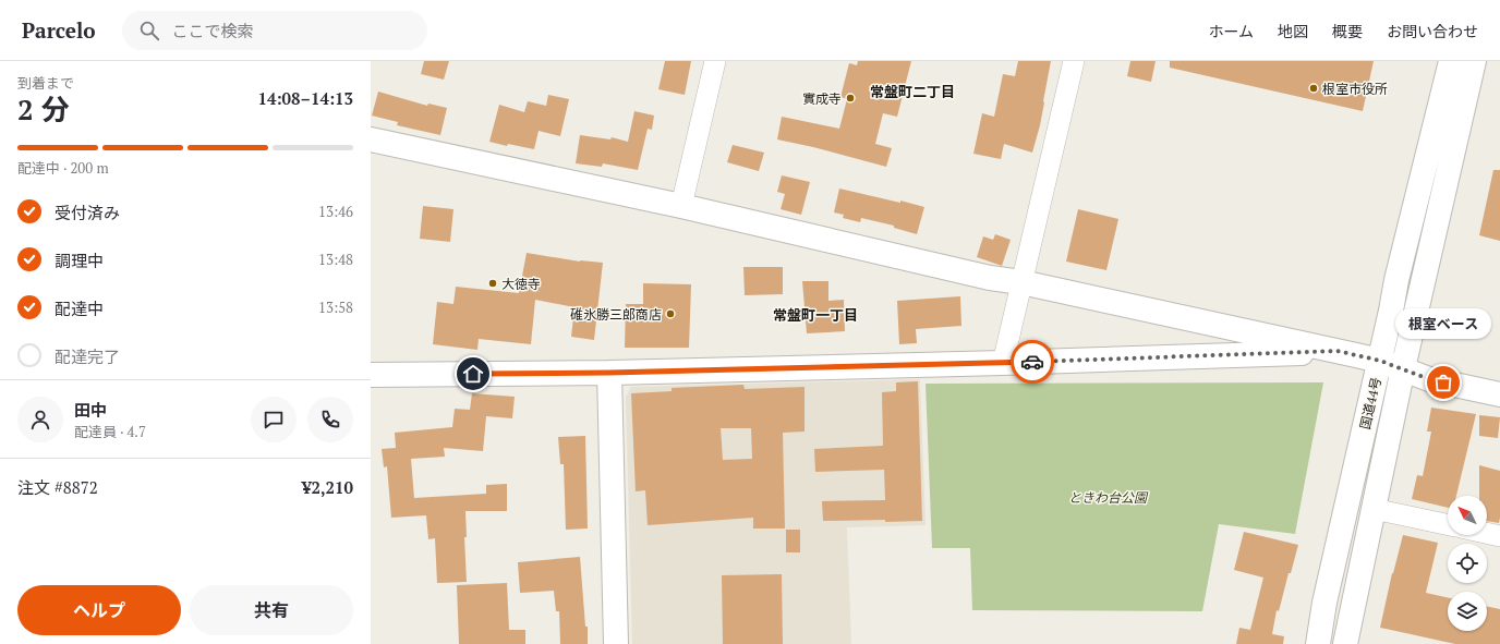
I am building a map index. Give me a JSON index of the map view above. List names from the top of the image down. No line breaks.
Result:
{"streets":{"main road":["国道44号"]},"districts":["常盤町二丁目","常盤町一丁目"],"parks":["ときわ台公園"],"places":["根室市役所","實成寺","大徳寺","碓氷勝三郎商店","根室ベース"],"north":"top left","page":{"header":"Parcelo","search":"ここで検索","nav":["ホーム","地図","概要","お問い合わせ"],"heading":["2 分","到着まで","14:08–14:13"],"panel":["田中","配達員 · 4.7","注文 #8872","¥2,210"],"bar":"配達中 · 200 m","list":[["受付済み","13:46"],["調理中","13:48"],["配達中","13:58"],"配達完了"],"bubble":"根室ベース","buttons":["ヘルプ","共有"]}}
